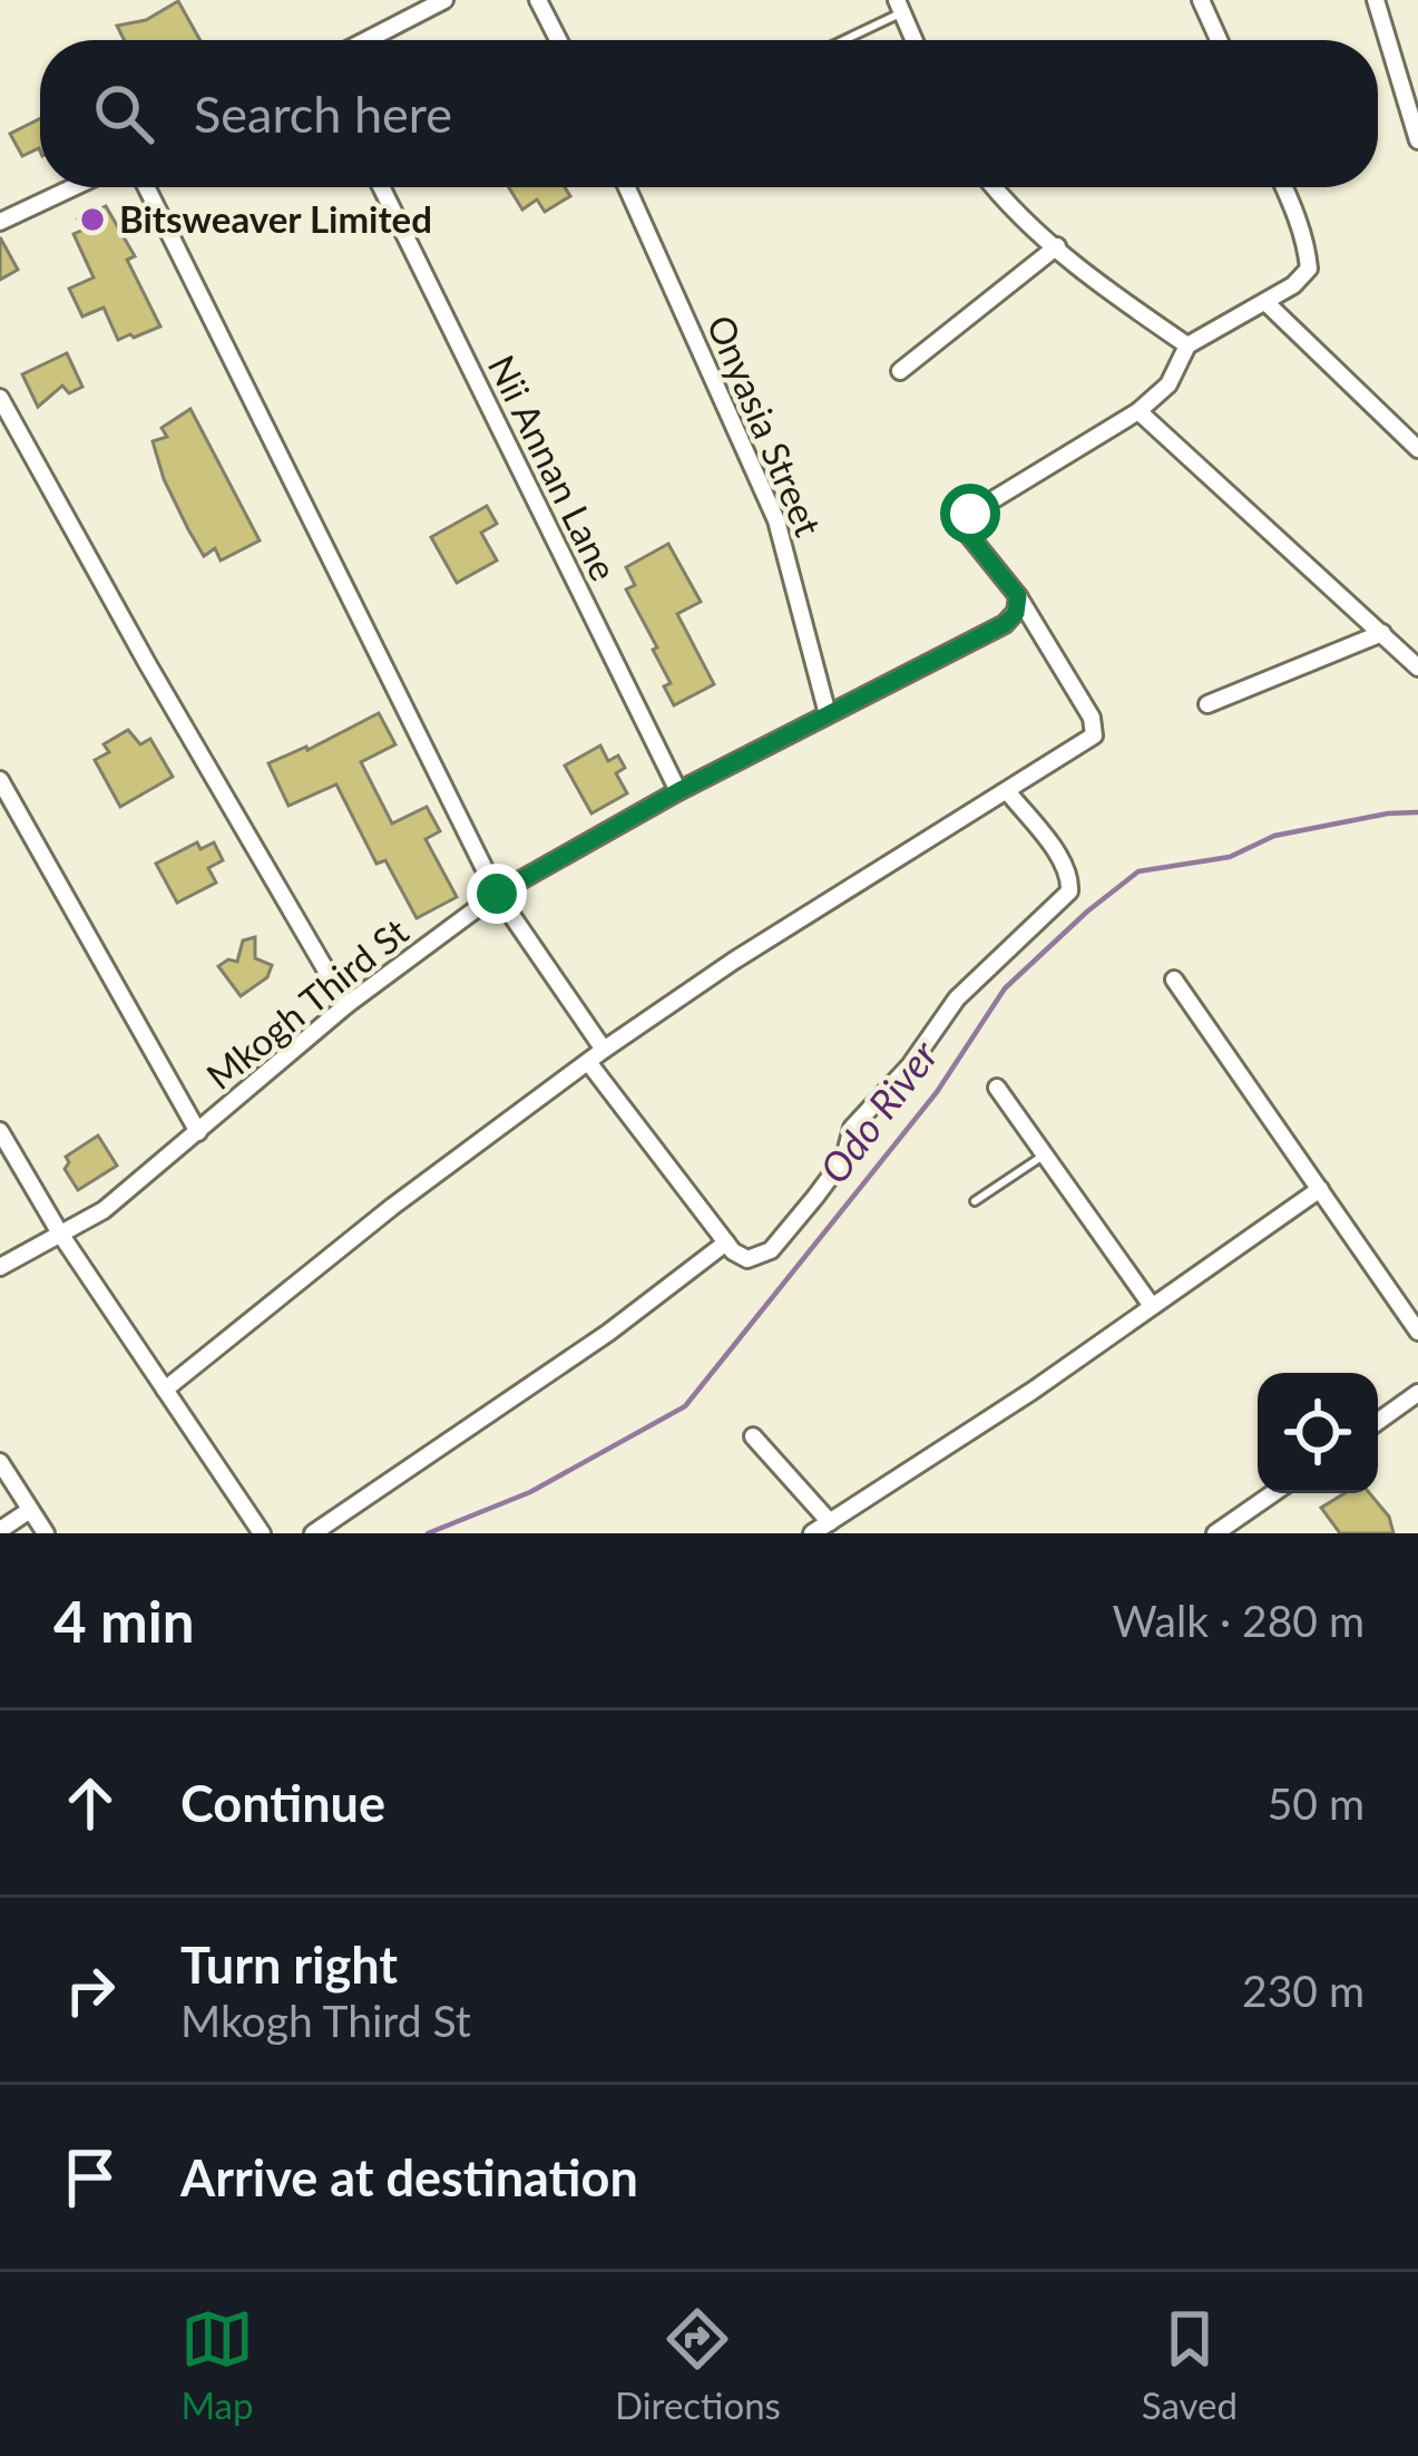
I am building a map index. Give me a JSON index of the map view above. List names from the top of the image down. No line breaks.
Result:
{"streets":{"street":["Onyasia Street","Nii Annan Lane","Mkogh Third St"]},"crossings":[["Onyasia Street","Mkogh Third St"],["Nii Annan Lane","Mkogh Third St"]],"water":["Odo River"],"places":["Bitsweaver Limited"],"page":{"search":"Search here","heading":["4 min","Walk · 280 m"],"list":[["Continue","50 m"],["Turn right","Mkogh Third St","230 m"],"Arrive at destination"],"nav":["Map","Directions","Saved"]}}
